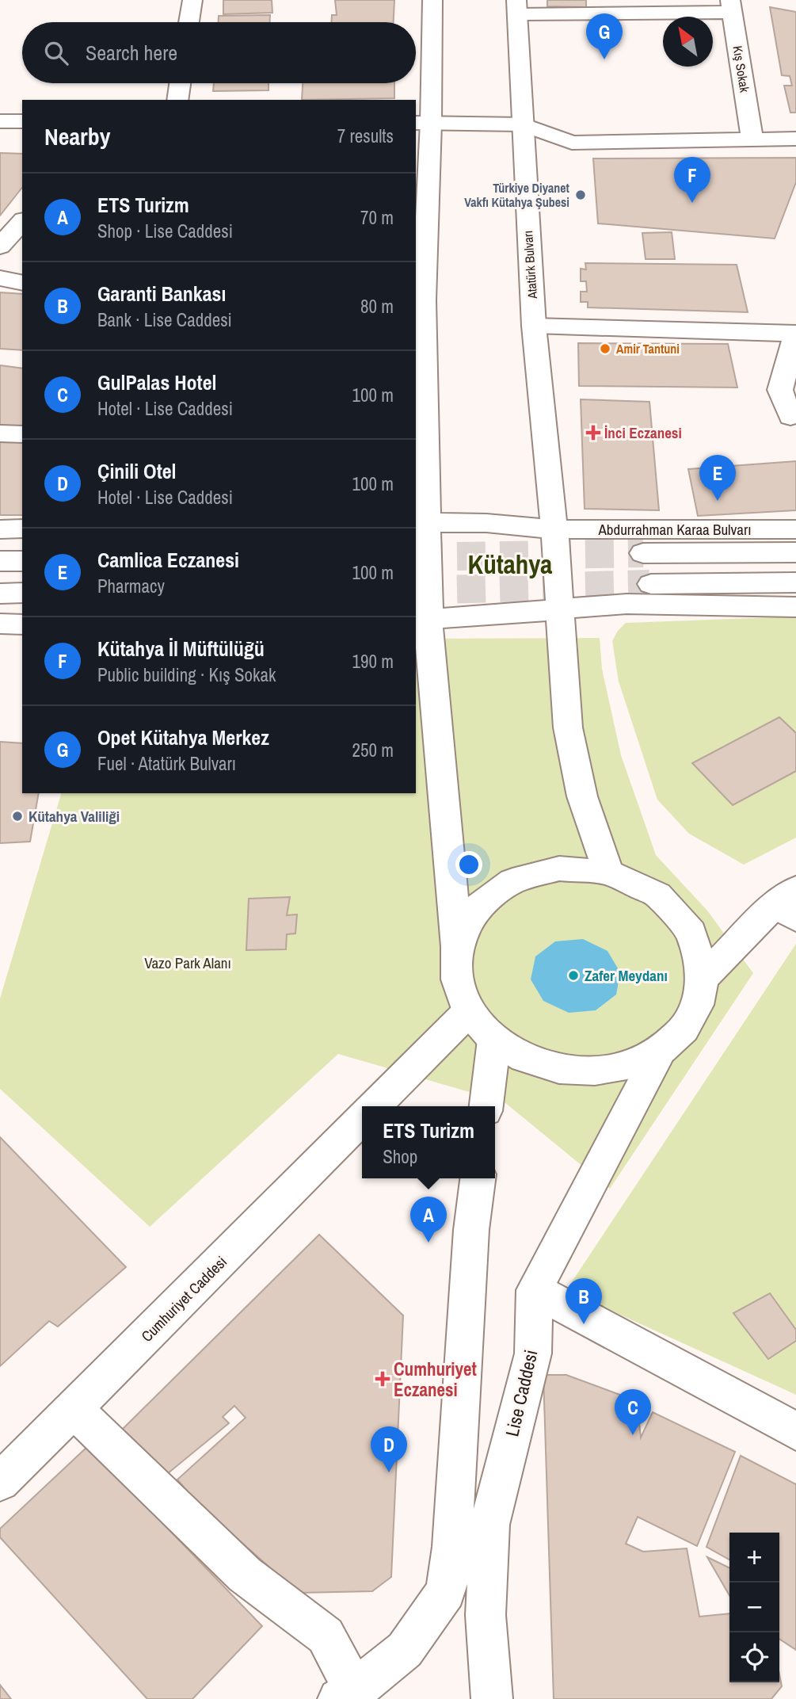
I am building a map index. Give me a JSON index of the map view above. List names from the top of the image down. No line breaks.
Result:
{"streets":{"main road":["Kış Sokak","Atatürk Bulvarı","Abdurrahman Karaa Bulvarı","Cumhuriyet Caddesi","Lise Caddesi"]},"crossings":[["Atatürk Bulvarı","Abdurrahman Karaa Bulvarı"]],"districts":["Kütahya"],"parks":["Vazo Park Alanı"],"places":{"other":["Türkiye Diyanet Vakfı Kütahya Şubesi","Amir Tantuni","Kütahya Valiliği","Zafer Meydanı"],"health":["İnci Eczanesi","Cumhuriyet Eczanesi"]},"north":"top left","page":{"pins":["G","F","E","A","B","C","D"],"search":"Search here","heading":["Nearby","7 results"],"list":[{"mark":"A","name":"ETS Turizm","note":"Shop · Lise Caddesi","value":"70 m"},{"mark":"B","name":"Garanti Bankası","note":"Bank · Lise Caddesi","value":"80 m"},{"mark":"C","name":"GulPalas Hotel","note":"Hotel · Lise Caddesi","value":"100 m"},{"mark":"D","name":"Çinili Otel","note":"Hotel · Lise Caddesi","value":"100 m"},{"mark":"E","name":"Camlica Eczanesi","note":"Pharmacy","value":"100 m"},{"mark":"F","name":"Kütahya İl Müftülüğü","note":"Public building · Kış Sokak","value":"190 m"},{"mark":"G","name":"Opet Kütahya Merkez","note":"Fuel · Atatürk Bulvarı","value":"250 m"}],"popup":["ETS Turizm","Shop"],"map_buttons":["+","−"]}}
